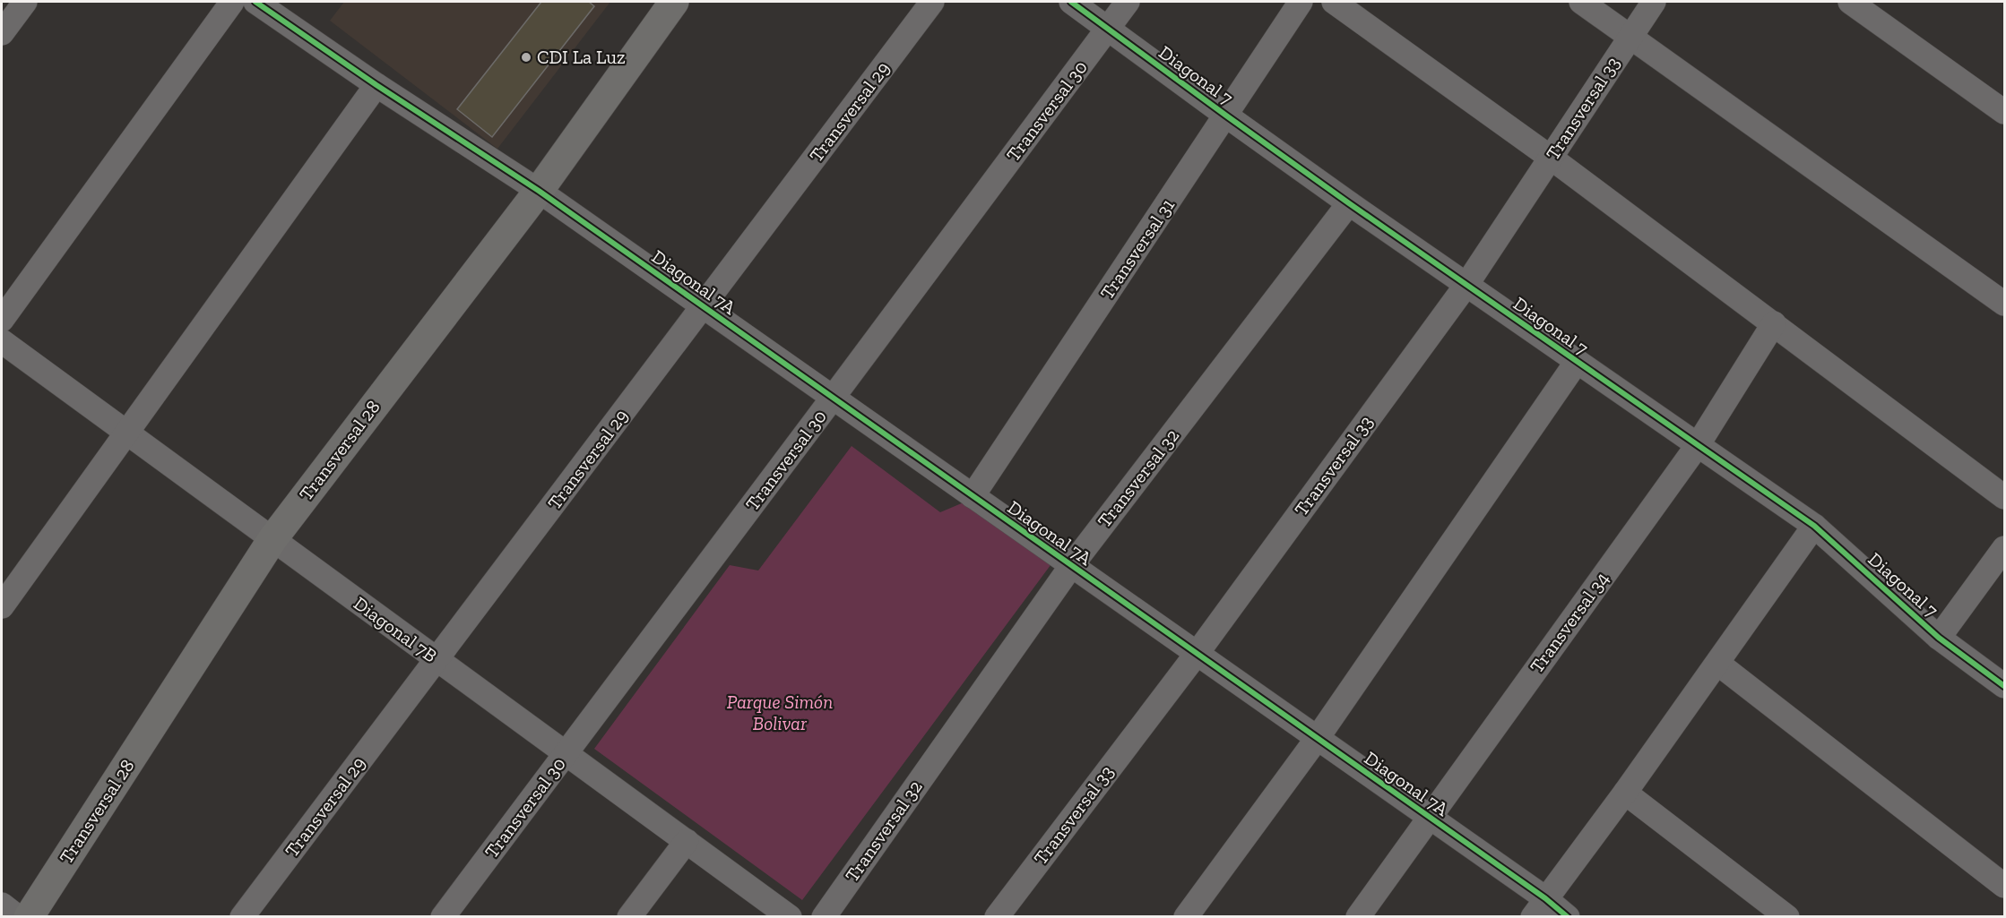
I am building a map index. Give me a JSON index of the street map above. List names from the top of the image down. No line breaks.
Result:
{"streets":{"main road":["Transversal 28"],"street":["Diagonal 7","Transversal 33","Transversal 30","Transversal 29","Transversal 31","Diagonal 7A","Transversal 32","Transversal 34","Diagonal 7B"]},"crossings":[["Diagonal 7","Transversal 33"],["Diagonal 7","Transversal 30"],["Diagonal 7","Transversal 31"],["Diagonal 7","Transversal 32"],["Diagonal 7","Transversal 34"],["Transversal 33","Diagonal 7A"],["Transversal 30","Diagonal 7A"],["Transversal 30","Diagonal 7B"],["Transversal 29","Diagonal 7A"],["Transversal 29","Diagonal 7B"],["Transversal 31","Diagonal 7A"],["Diagonal 7A","Transversal 28"],["Diagonal 7A","Transversal 32"],["Diagonal 7A","Transversal 34"],["Transversal 28","Diagonal 7B"]],"parks":["Parque Simón Bolivar"],"places":["CDI La Luz"]}
